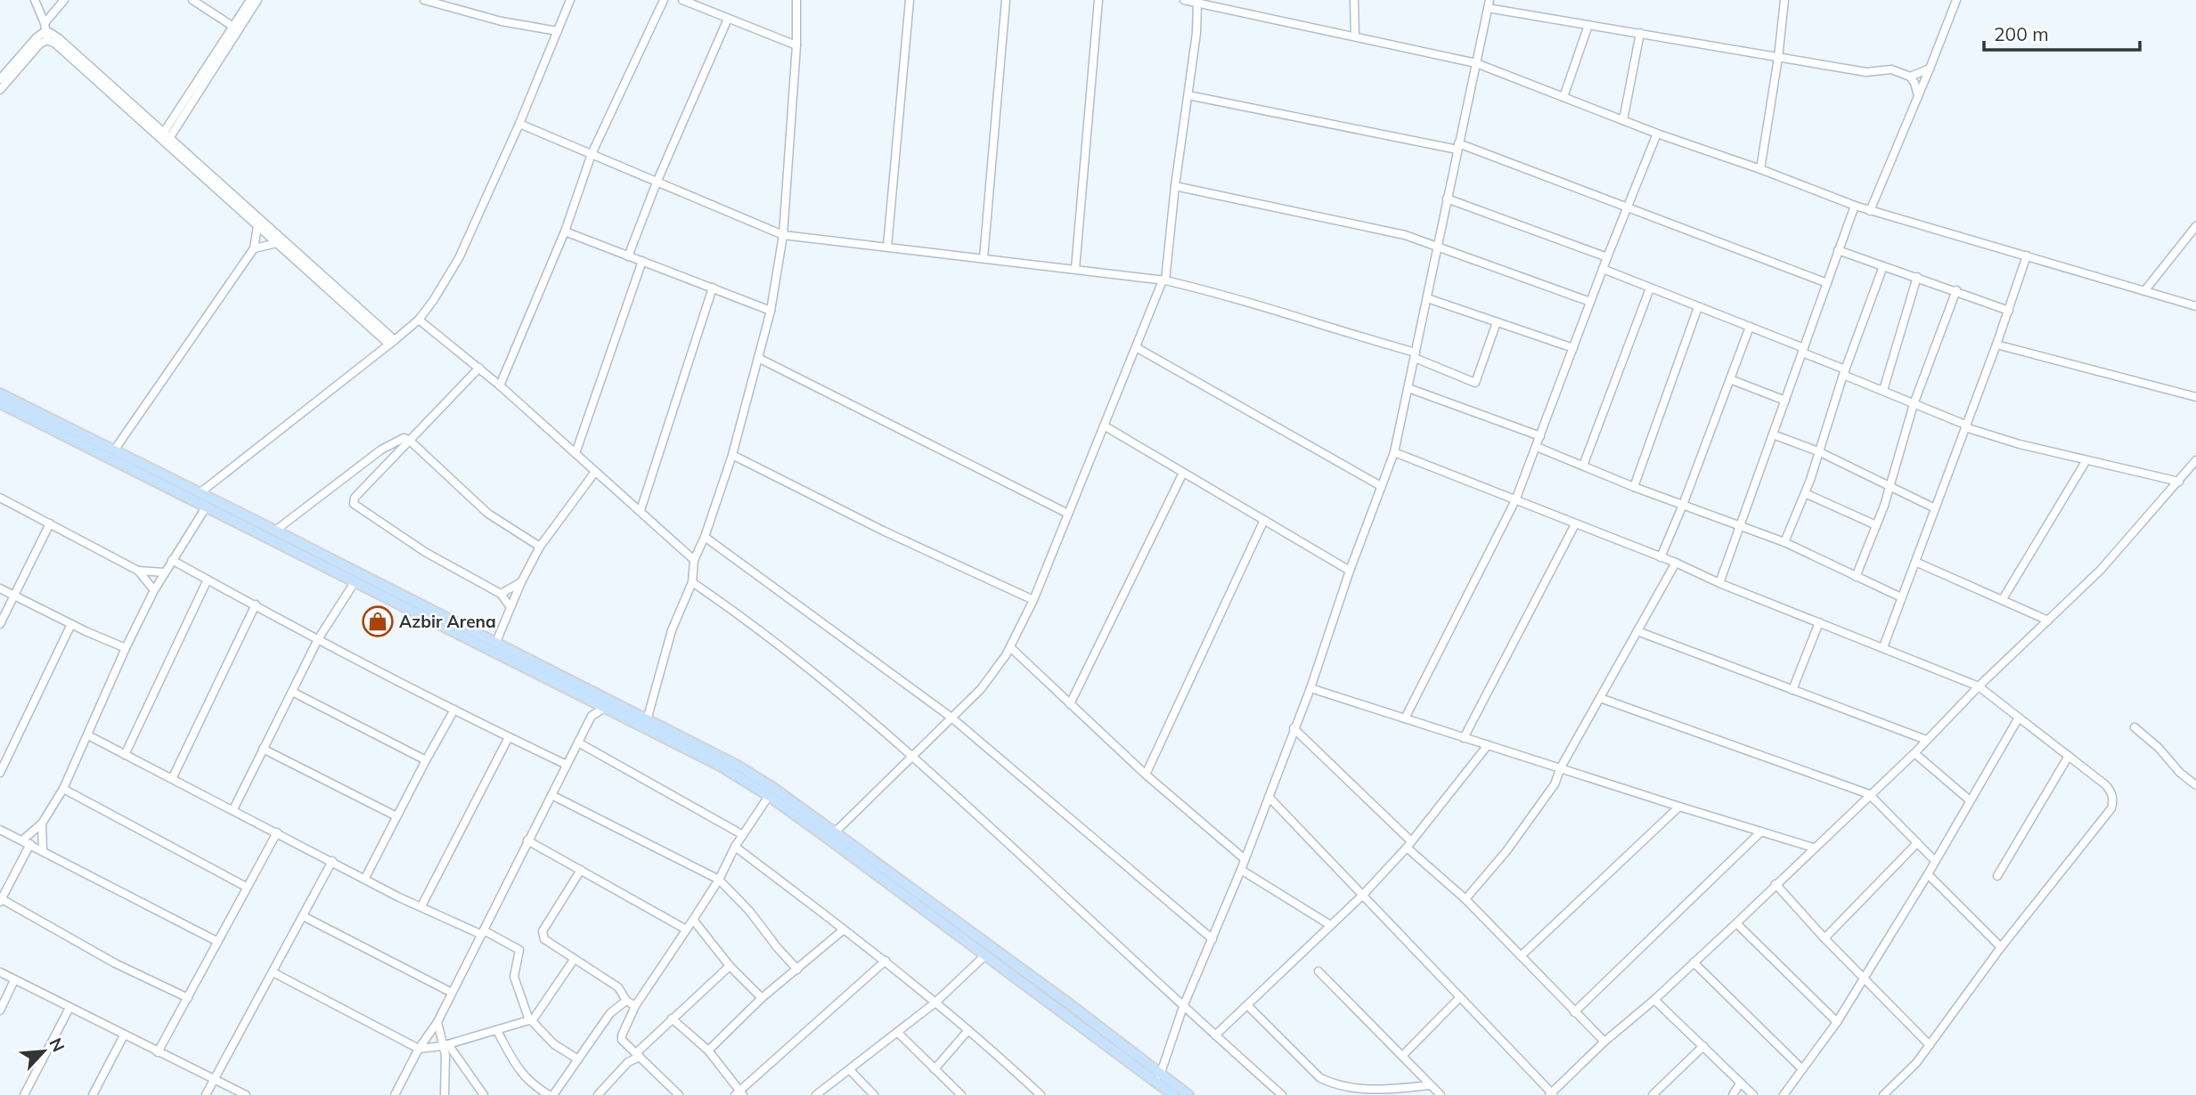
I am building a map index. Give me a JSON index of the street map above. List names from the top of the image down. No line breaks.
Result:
{"places":{"shop":["Azbir Arena"]},"scale_bar":"200 m","north":"top right"}
